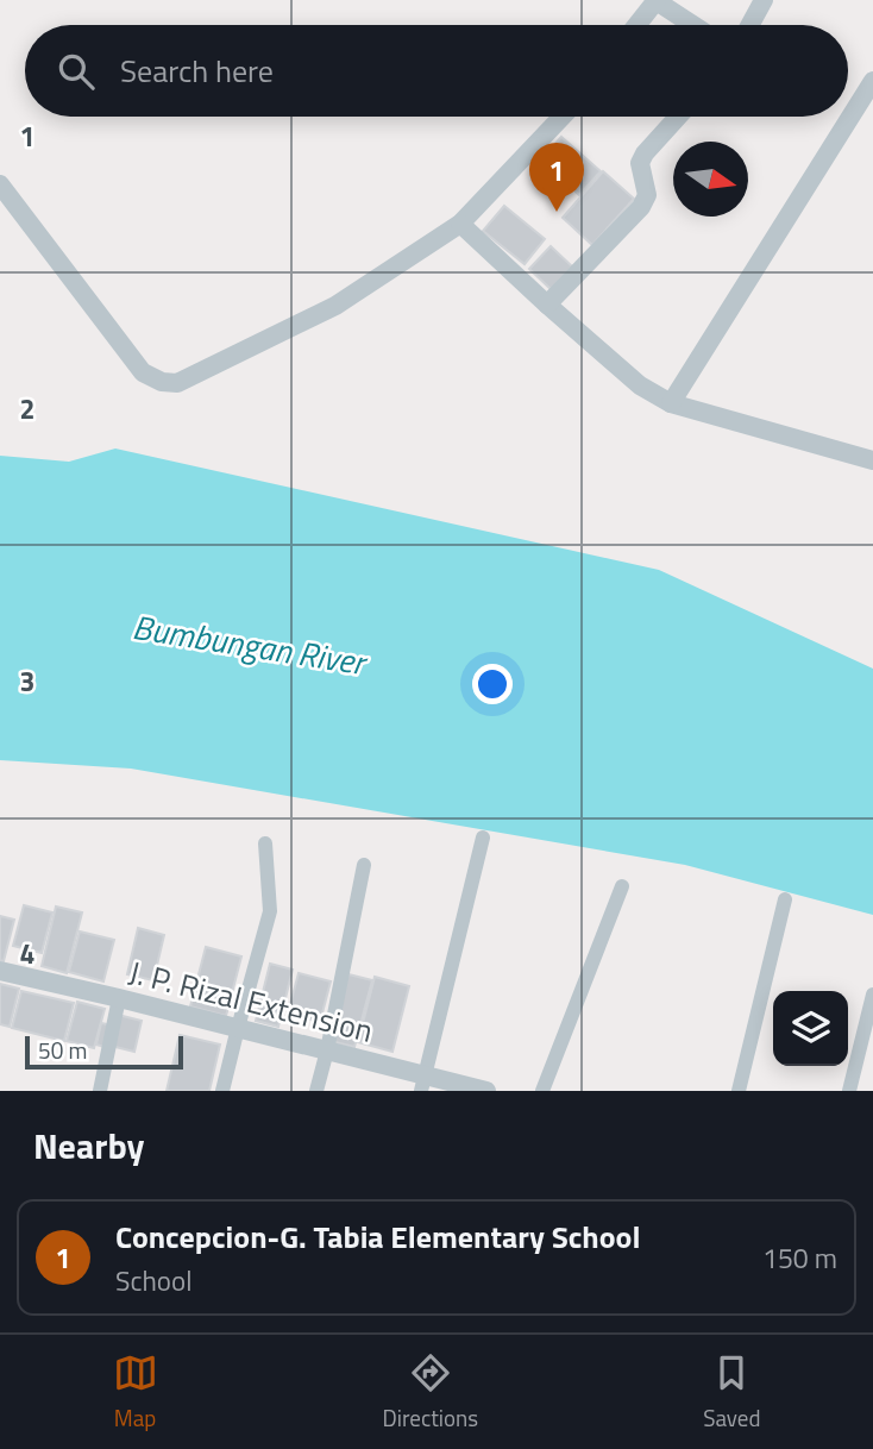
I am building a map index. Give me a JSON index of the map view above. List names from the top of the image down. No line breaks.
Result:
{"streets":{"street":["J. P. Rizal Extension"]},"water":["Bumbungan River"],"scale_bar":"50 m","north":"right","page":{"search":"Search here","pins":"1","scale":"50 m","heading":"Nearby","list":[{"mark":"1","name":"Concepcion-G. Tabia Elementary School","note":"School","value":"150 m"}],"nav":["Map","Directions","Saved"]},"grid":{"rows":["1","2","3","4"]}}
